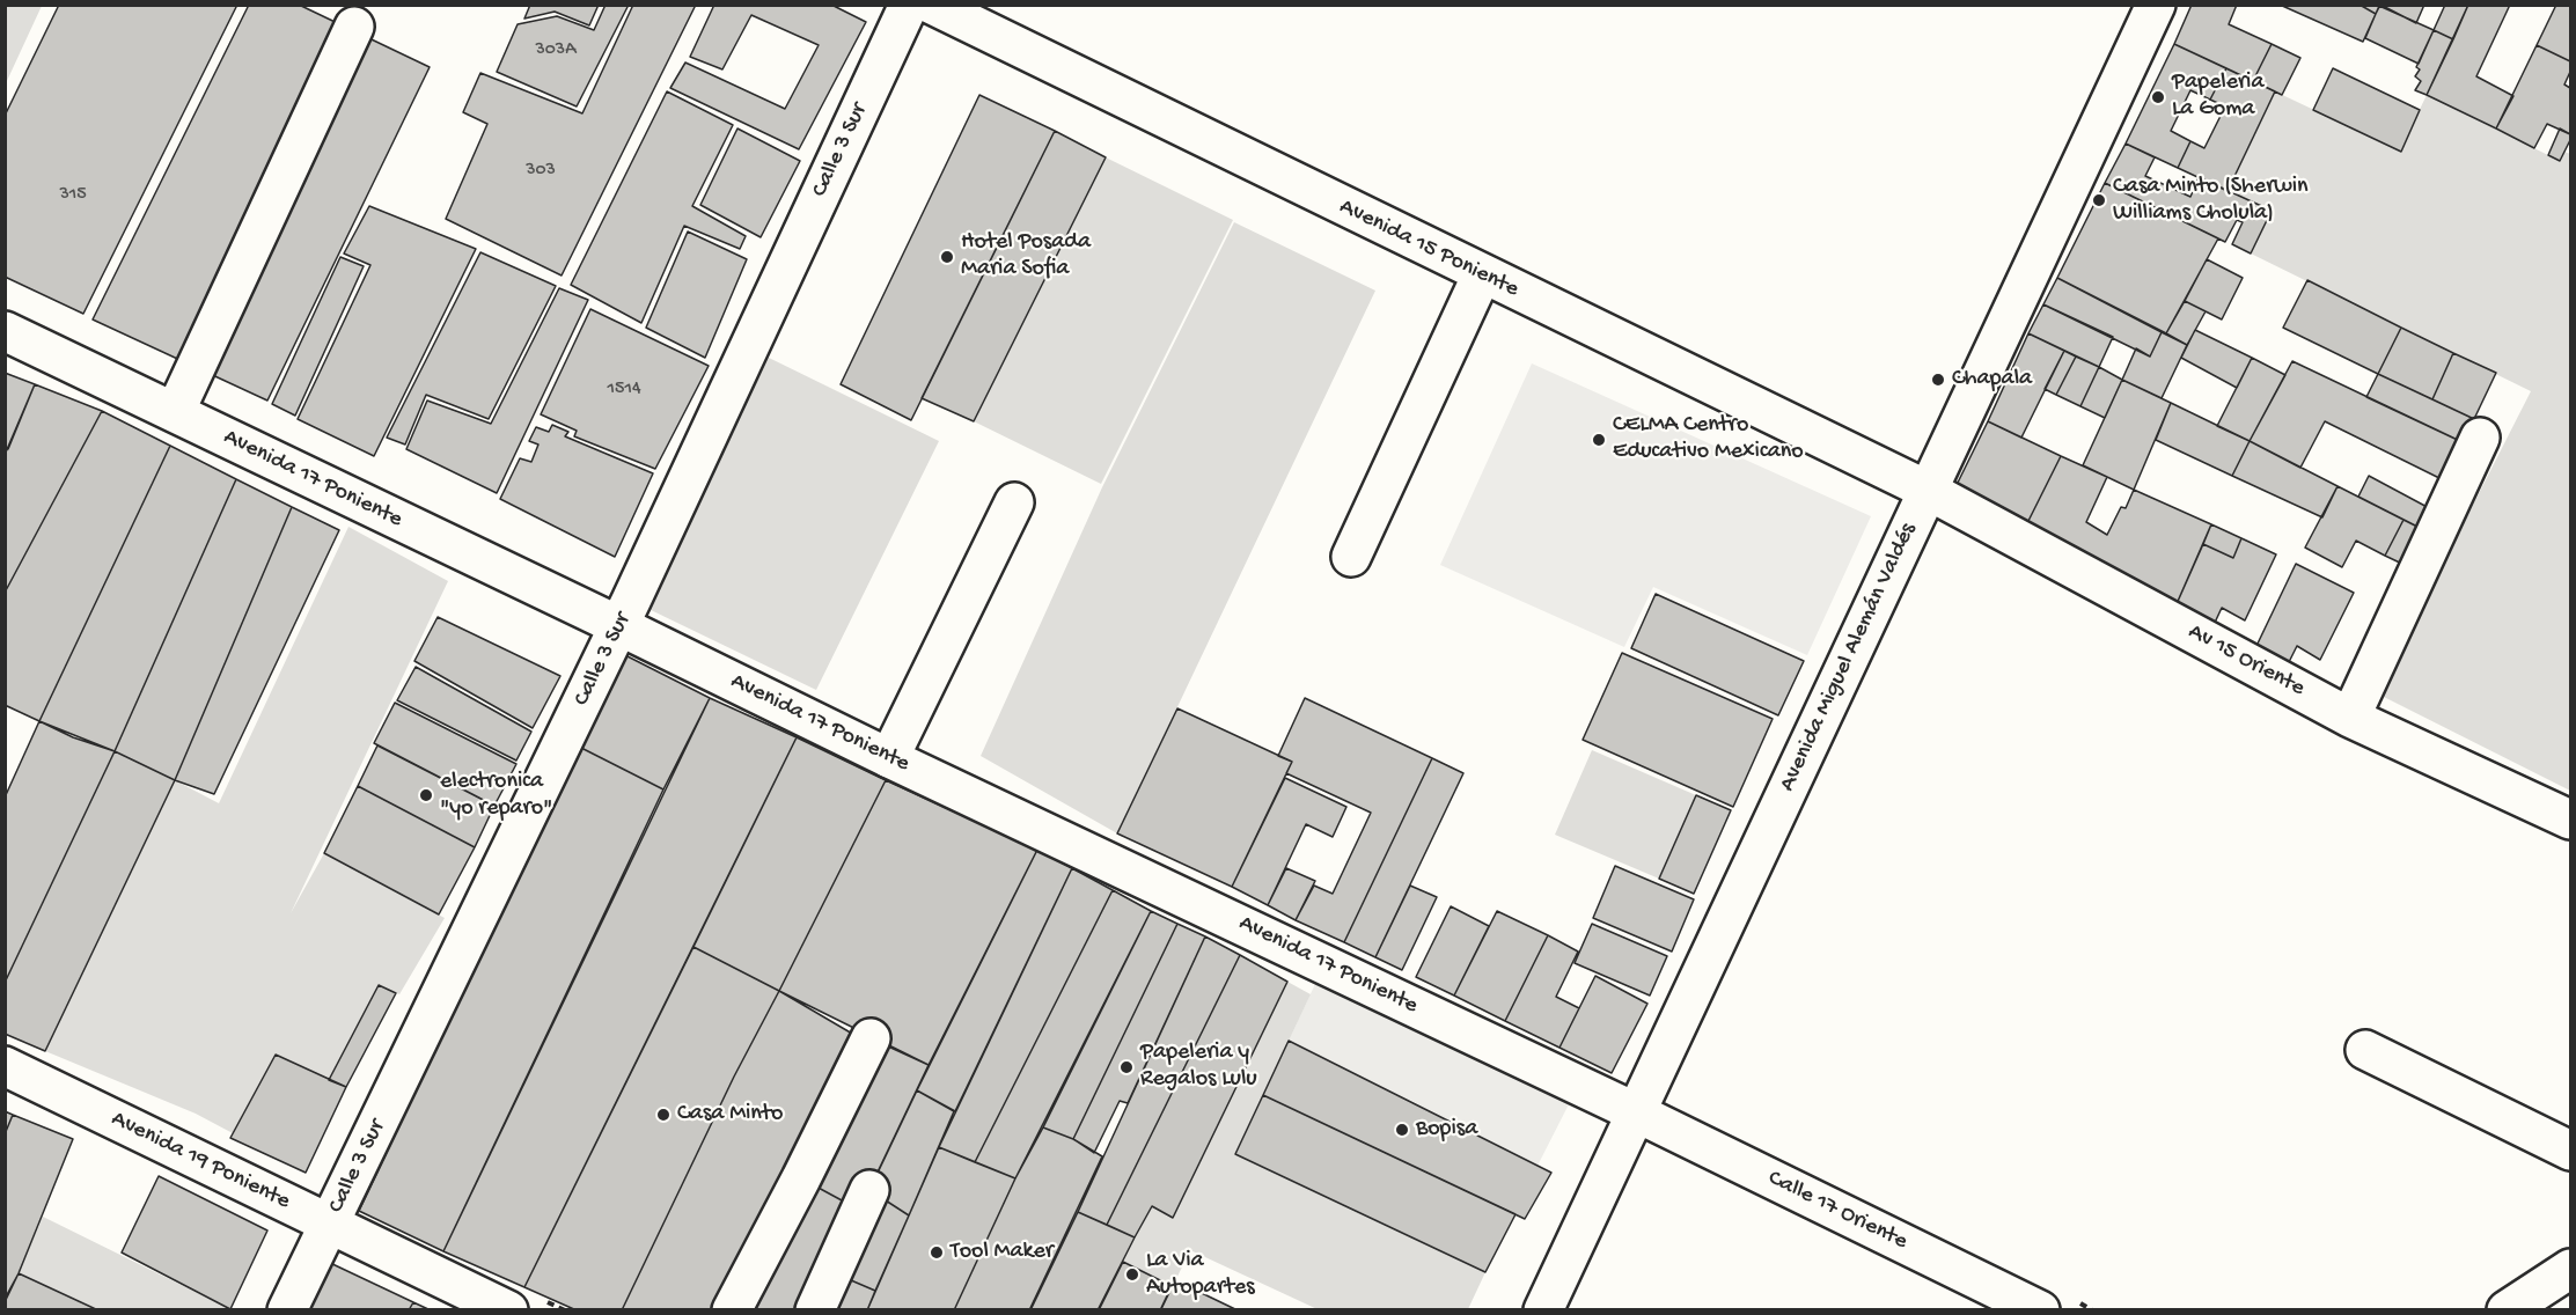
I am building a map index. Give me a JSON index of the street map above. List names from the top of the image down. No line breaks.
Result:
{"streets":{"street":["Calle 3 Sur","Avenida 15 Poniente","Avenida 17 Poniente","Avenida Miguel Alemán Valdés","Av 15 Oriente","Avenida 19 Poniente","Calle 17 Oriente"]},"crossings":[["Calle 3 Sur","Avenida 17 Poniente"],["Calle 3 Sur","Avenida 19 Poniente"],["Avenida 15 Poniente","Avenida Miguel Alemán Valdés"],["Avenida 15 Poniente","Av 15 Oriente"],["Avenida 17 Poniente","Avenida Miguel Alemán Valdés"],["Avenida 17 Poniente","Calle 17 Oriente"],["Avenida Miguel Alemán Valdés","Av 15 Oriente"],["Avenida Miguel Alemán Valdés","Calle 17 Oriente"]],"places":["Papeleria La Goma","Casa Minto (Sherwin Williams Cholula)","Hotel Posada Maria Sofia","Chapala","CELMA Centro Educativo Mexicano","electronica \"yo reparo\"","Papeleria y Regalos Lulu","Casa Minto","Bopisa","Tool Maker","La Via Autopartes"],"house_numbers":["303A","303","315","1514"]}
